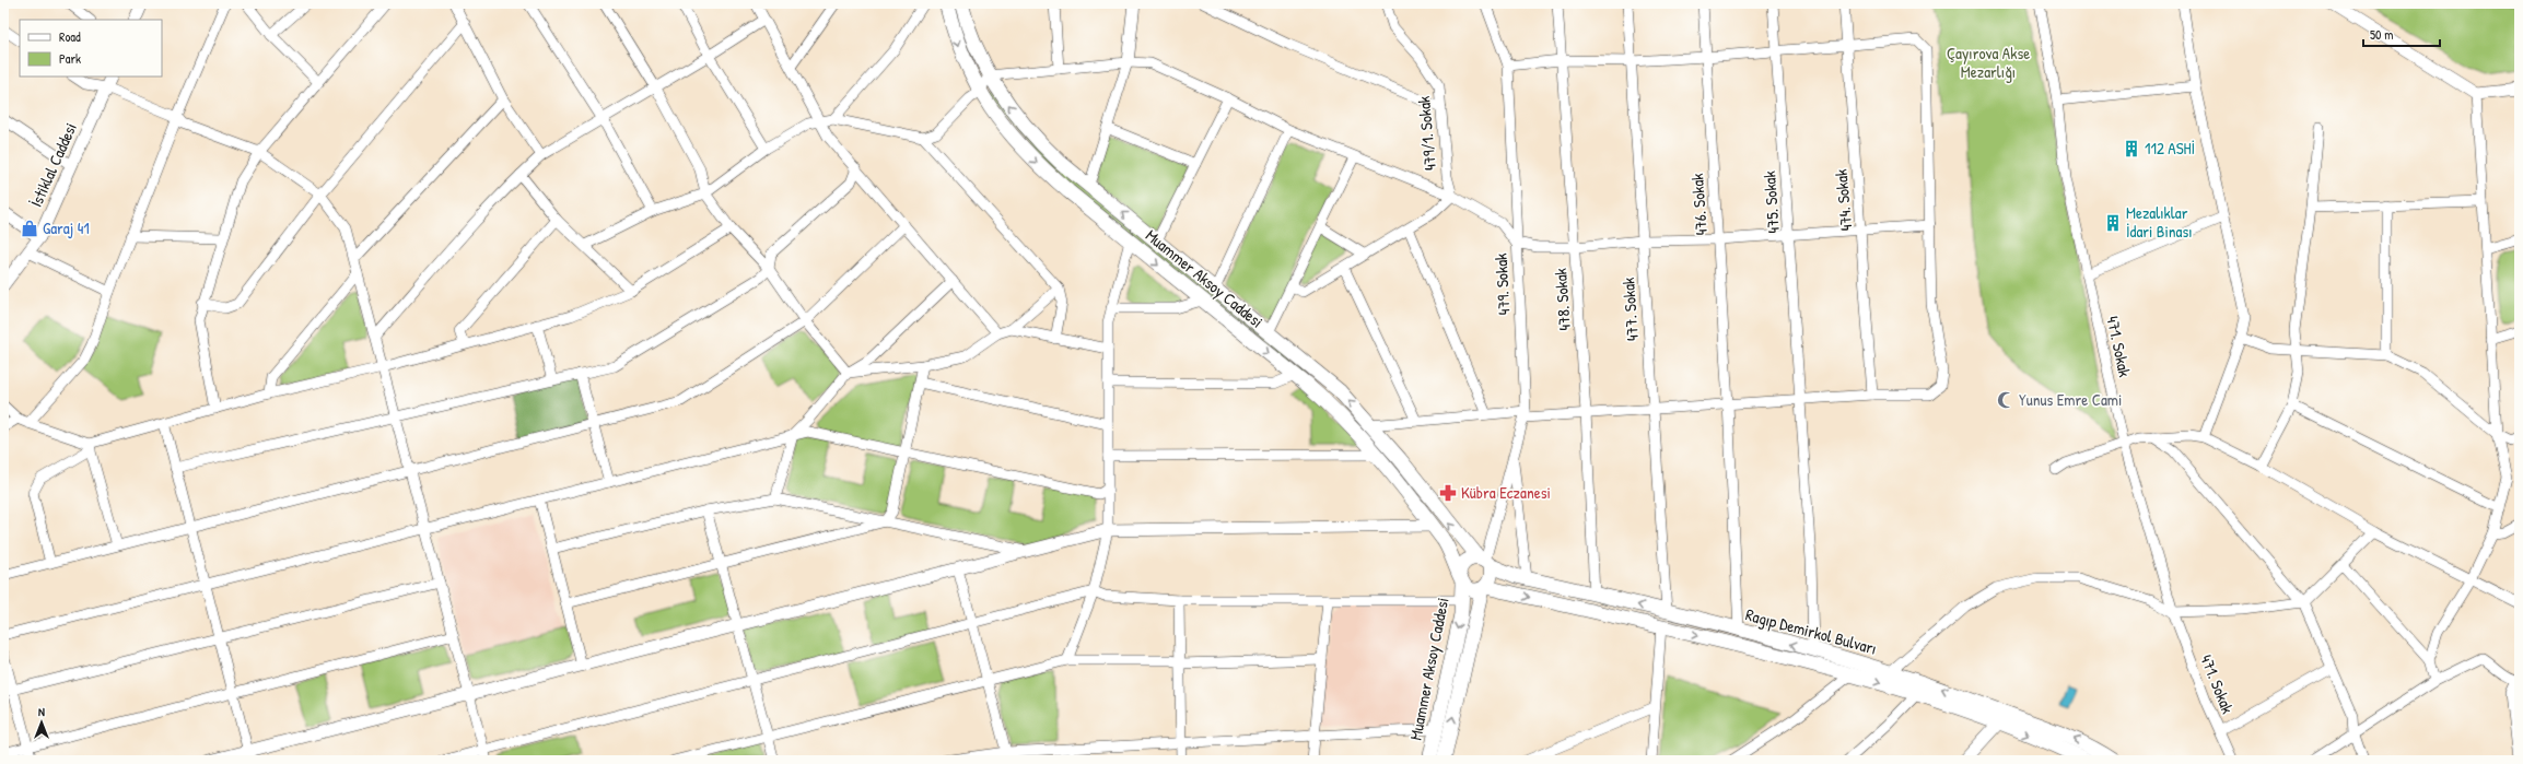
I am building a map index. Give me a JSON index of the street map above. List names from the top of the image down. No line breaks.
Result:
{"streets":{"main road":["Muammer Aksoy Caddesi","Ragıp Demirkol Bulvarı"],"street":["479/1. Sokak","İstiklal Caddesi","474. Sokak","475. Sokak","476. Sokak","479. Sokak","478. Sokak","477. Sokak","471. Sokak"]},"crossings":[["475. Sokak","Ragıp Demirkol Bulvarı"],["476. Sokak","Ragıp Demirkol Bulvarı"],["Muammer Aksoy Caddesi","479. Sokak"],["Muammer Aksoy Caddesi","Ragıp Demirkol Bulvarı"],["479. Sokak","Ragıp Demirkol Bulvarı"],["478. Sokak","Ragıp Demirkol Bulvarı"],["477. Sokak","Ragıp Demirkol Bulvarı"]],"parks":["Çayırova Akse Mezarlığı"],"places":{"building":["112 ASHİ","Mezalıklar İdari Binası"],"shop":["Garaj 41"],"mosque":["Yunus Emre Cami"],"pharmacy":["Kübra Eczanesi"]},"legend":["Road","Park"],"scale_bar":"50 m","north":"top"}
